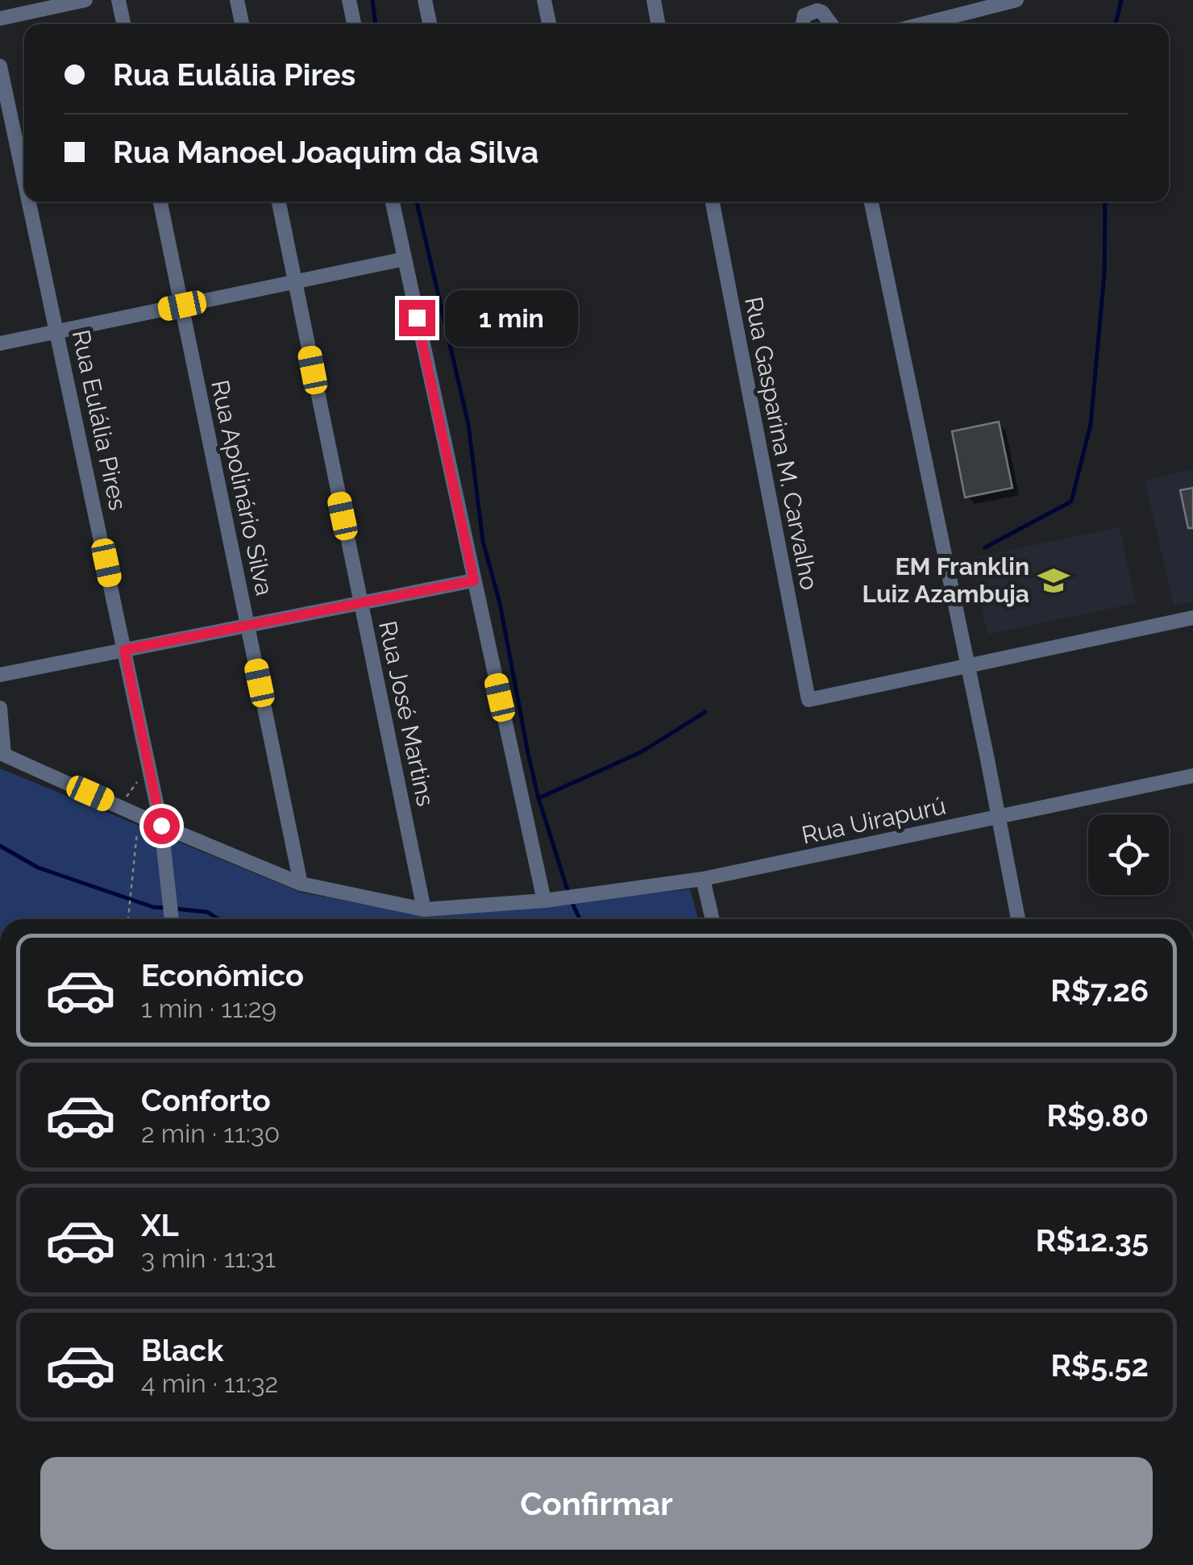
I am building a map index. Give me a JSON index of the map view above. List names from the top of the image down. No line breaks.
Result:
{"streets":{"street":["Rua Eulália Pires","Rua Gasparina M. Carvalho","Rua Apolinário Silva","Rua José Martins","Rua Uirapurú"]},"crossings":[["Rua Eulália Pires","Rua Uirapurú"],["Rua Apolinário Silva","Rua Uirapurú"],["Rua José Martins","Rua Uirapurú"]],"places":{"school or university":["EM Franklin Luiz Azambuja"]},"page":{"banner":["Rua Eulália Pires","Rua Manoel Joaquim da Silva"],"bubble":"1 min","list":[{"name":"Econômico","note":"1 min · 11:29","value":"R$7.26"},{"name":"Conforto","note":"2 min · 11:30","value":"R$9.80"},{"name":"XL","note":"3 min · 11:31","value":"R$12.35"},{"name":"Black","note":"4 min · 11:32","value":"R$5.52"}],"buttons":"Confirmar"}}
